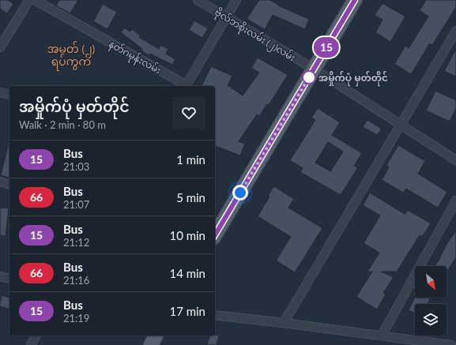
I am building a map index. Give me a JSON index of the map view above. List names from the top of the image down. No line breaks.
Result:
{"streets":{"street":["ဗိုလ်ဘစိုးလမ်း (၂)လမ်း","နတ်ဂမုန်းလမ်း"]},"districts":["အမှတ် (၂) ရပ်ကွက်"],"places":["အမှိုက်ပုံ မှတ်တိုင်"],"lines":["bus line 15"],"north":"bottom right","page":{"on_map":"15","heading":["အမှိုက်ပုံ မှတ်တိုင်","Walk · 2 min · 80 m"],"list":[{"mark":"15","name":"Bus","note":"21:03","value":"1 min"},{"mark":"66","name":"Bus","note":"21:07","value":"5 min"},{"mark":"15","name":"Bus","note":"21:12","value":"10 min"},{"mark":"66","name":"Bus","note":"21:16","value":"14 min"},{"mark":"15","name":"Bus","note":"21:19","value":"17 min"}]}}
